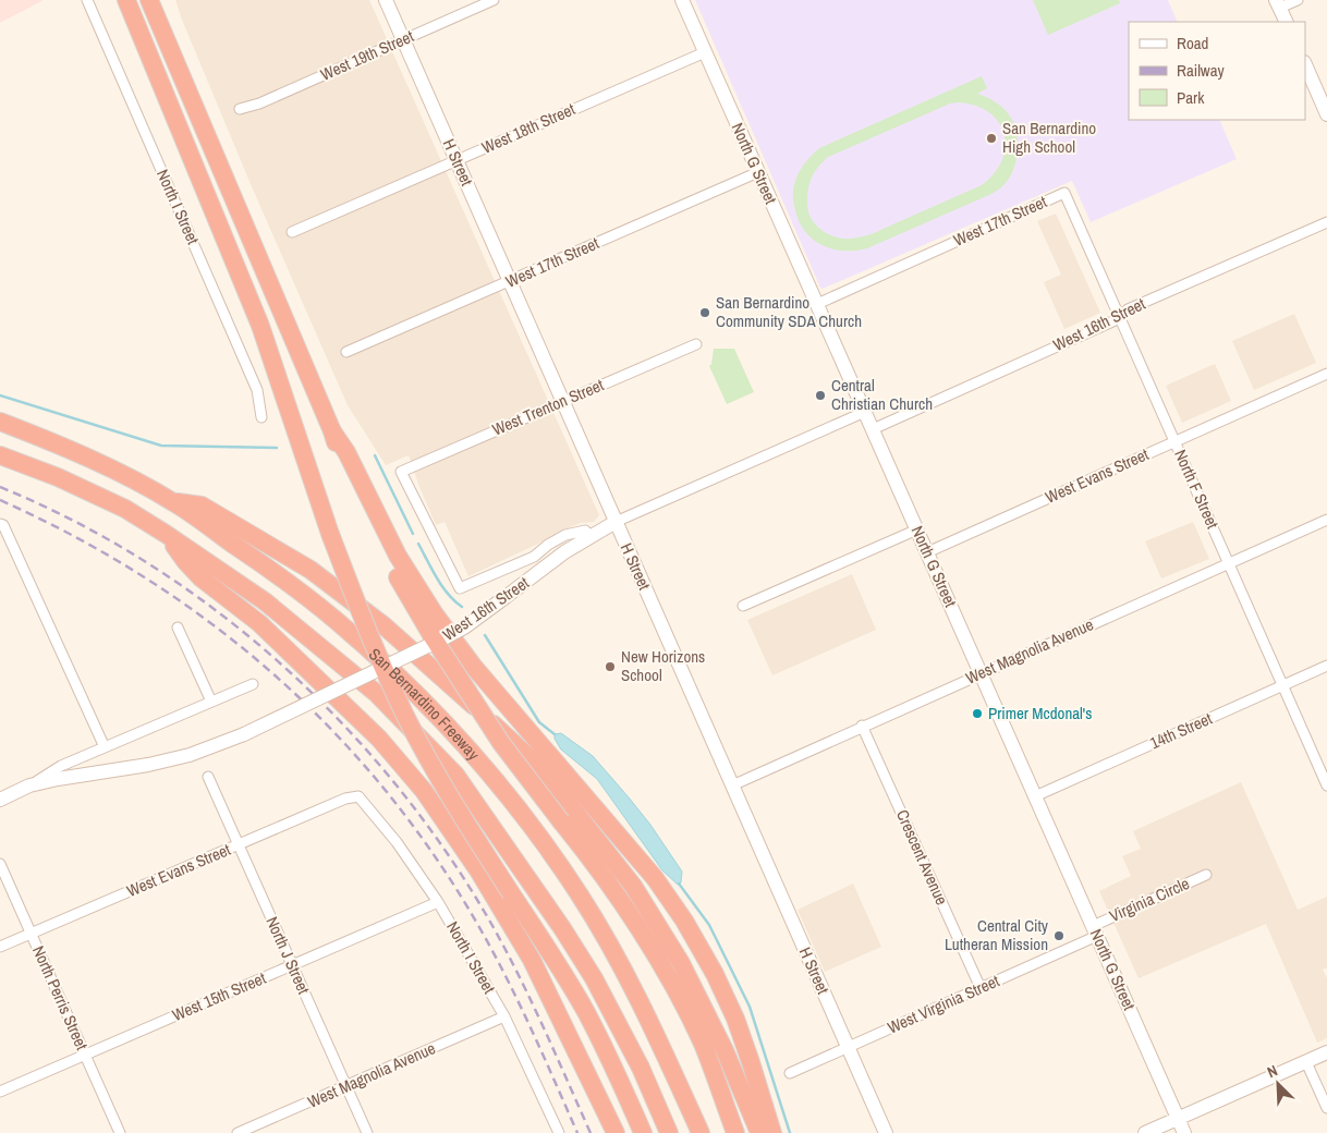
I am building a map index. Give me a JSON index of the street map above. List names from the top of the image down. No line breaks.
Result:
{"streets":{"highway":["San Bernardino Freeway"],"street":["West 19th Street","West 18th Street","H Street","North G Street","North I Street","West 17th Street","West 16th Street","West Trenton Street","West Evans Street","North F Street","West Magnolia Avenue","14th Street","Crescent Avenue","Virginia Circle","North J Street","West 15th Street","North Perris Street","West Virginia Street"]},"crossings":[["West 19th Street","H Street"],["West 18th Street","H Street"],["West 18th Street","North G Street"],["H Street","West 17th Street"],["H Street","West 16th Street"],["H Street","West Trenton Street"],["H Street","West Magnolia Avenue"],["H Street","West Virginia Street"],["North G Street","West 17th Street"],["North G Street","West 16th Street"],["North G Street","West Evans Street"],["North G Street","West Magnolia Avenue"],["North G Street","14th Street"],["North G Street","Virginia Circle"],["North G Street","West Virginia Street"],["North I Street","West Evans Street"],["North I Street","West Magnolia Avenue"],["North I Street","West 15th Street"],["West 17th Street","North F Street"],["West 16th Street","West Trenton Street"],["West 16th Street","North F Street"],["West Evans Street","North F Street"],["West Evans Street","North J Street"],["West Evans Street","North Perris Street"],["North F Street","West Magnolia Avenue"],["North F Street","14th Street"],["West Magnolia Avenue","Crescent Avenue"],["West Magnolia Avenue","North J Street"],["Crescent Avenue","West Virginia Street"],["Virginia Circle","West Virginia Street"],["North J Street","West 15th Street"],["West 15th Street","North Perris Street"]],"places":["San Bernardino High School","San Bernardino Community SDA Church","Central Christian Church","New Horizons School","Primer Mcdonal's","Central City Lutheran Mission"],"legend":["Road","Railway","Park"],"north":"top left"}
